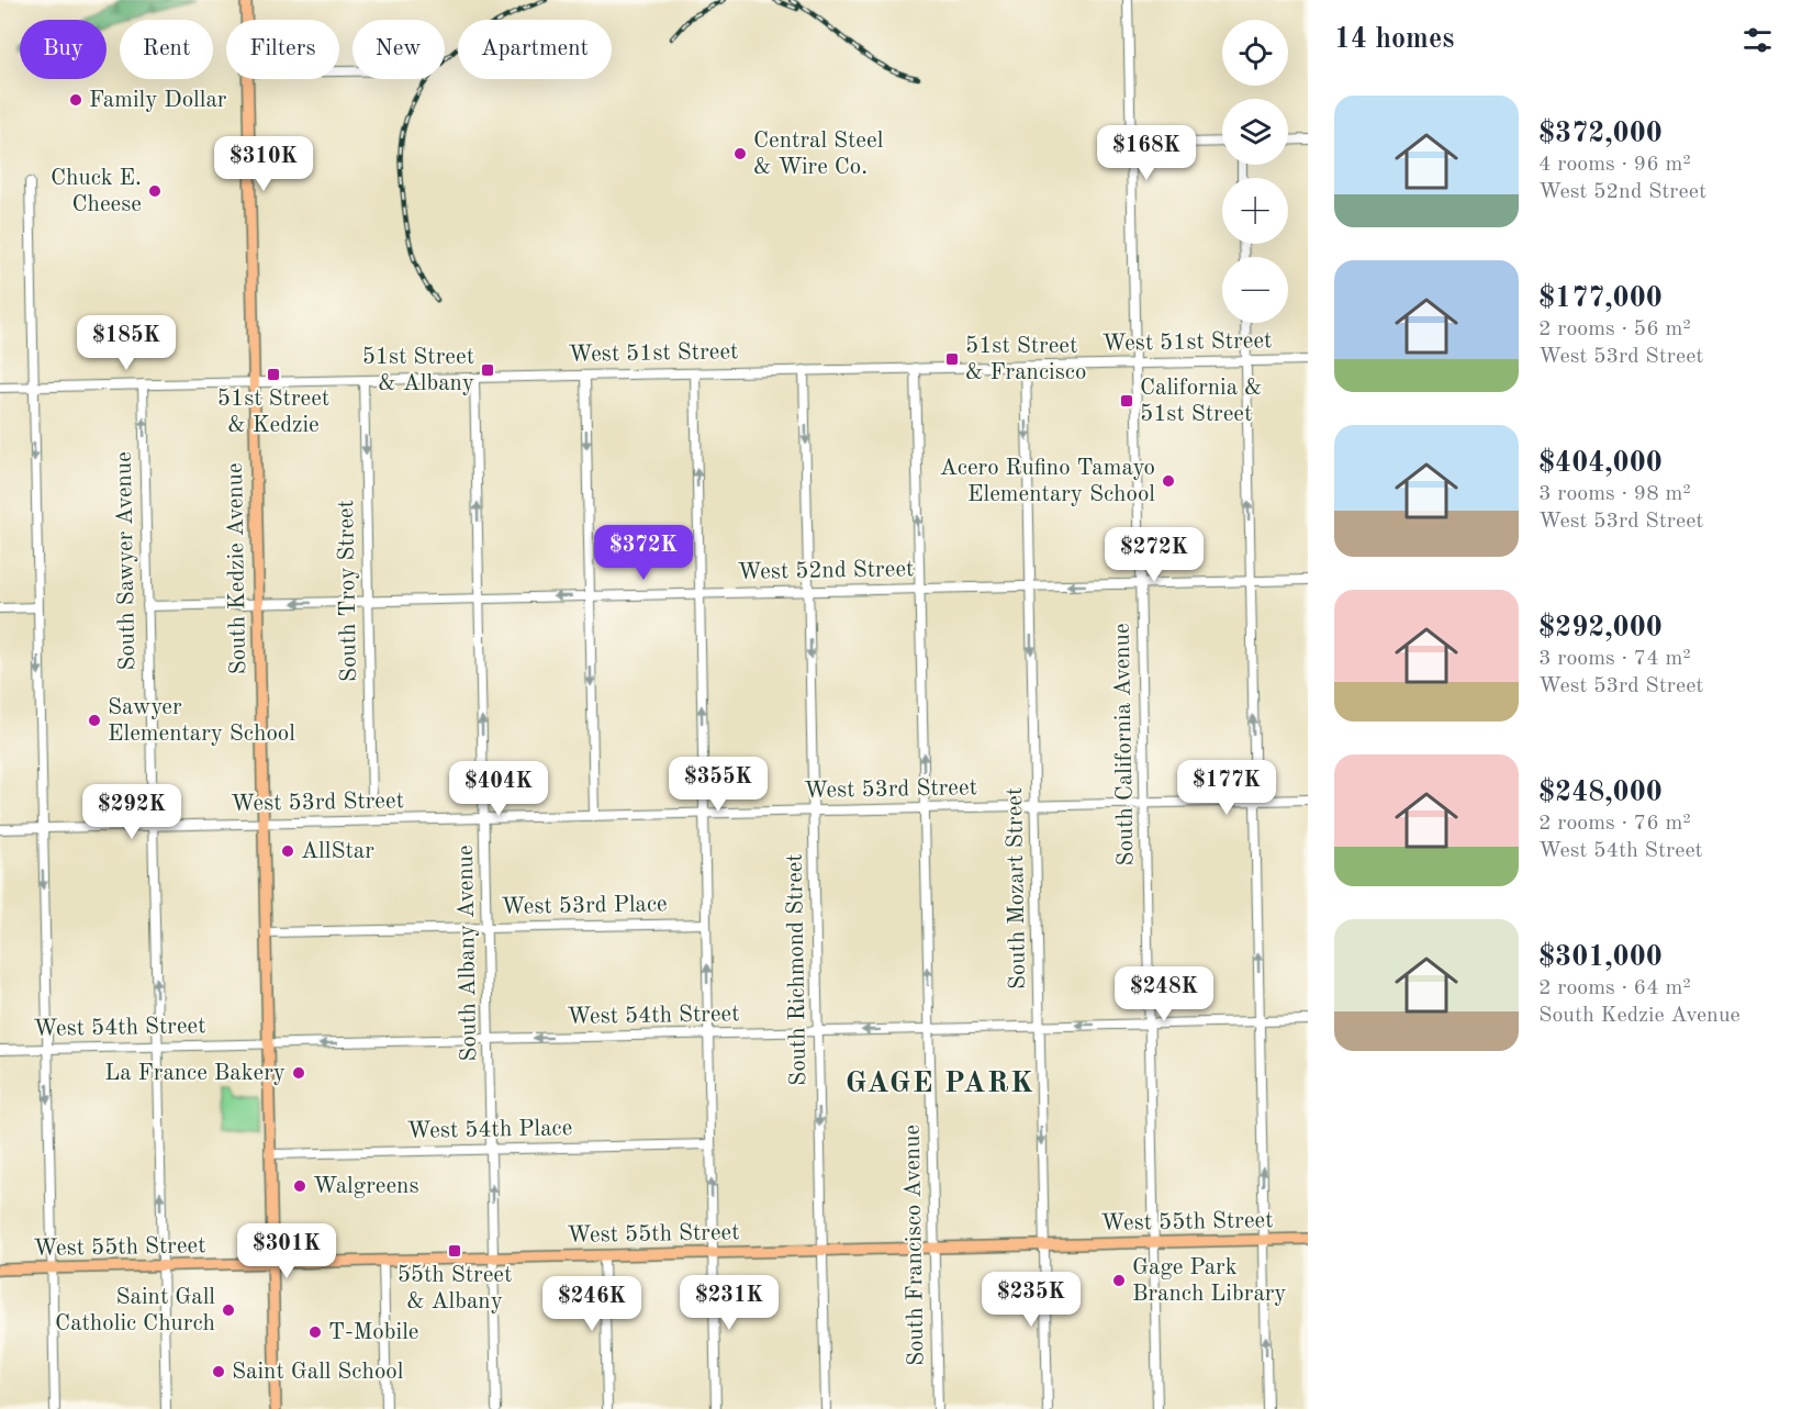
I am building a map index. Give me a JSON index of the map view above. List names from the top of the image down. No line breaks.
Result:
{"streets":{"main road":["South Kedzie Avenue","West 55th Street"],"street":["West 51st Street","South Sawyer Avenue","West 52nd Street","South Troy Street","South California Avenue","West 53rd Street","South Mozart Street","West 53rd Place","South Albany Avenue","South Richmond Street","West 54th Street","West 54th Place","South Francisco Avenue"]},"crossings":[["West 51st Street","South Sawyer Avenue"],["West 51st Street","South Kedzie Avenue"],["West 51st Street","South Troy Street"],["West 51st Street","South California Avenue"],["West 51st Street","South Mozart Street"],["West 51st Street","South Albany Avenue"],["West 51st Street","South Richmond Street"],["West 51st Street","South Francisco Avenue"],["South Sawyer Avenue","West 52nd Street"],["South Sawyer Avenue","West 53rd Street"],["South Sawyer Avenue","West 54th Street"],["South Sawyer Avenue","West 55th Street"],["South Kedzie Avenue","West 52nd Street"],["South Kedzie Avenue","West 53rd Street"],["South Kedzie Avenue","West 53rd Place"],["South Kedzie Avenue","West 54th Street"],["South Kedzie Avenue","West 54th Place"],["South Kedzie Avenue","West 55th Street"],["West 52nd Street","South Troy Street"],["West 52nd Street","South California Avenue"],["West 52nd Street","South Mozart Street"],["West 52nd Street","South Albany Avenue"],["West 52nd Street","South Richmond Street"],["West 52nd Street","South Francisco Avenue"],["South California Avenue","West 53rd Street"],["South California Avenue","West 54th Street"],["South California Avenue","West 55th Street"],["West 53rd Street","South Mozart Street"],["West 53rd Street","South Albany Avenue"],["West 53rd Street","South Richmond Street"],["West 53rd Street","South Francisco Avenue"],["South Mozart Street","West 54th Street"],["South Mozart Street","West 55th Street"],["West 53rd Place","South Albany Avenue"],["South Albany Avenue","West 54th Street"],["South Albany Avenue","West 54th Place"],["South Albany Avenue","West 55th Street"],["South Richmond Street","West 54th Street"],["South Richmond Street","West 55th Street"],["West 54th Street","South Francisco Avenue"],["West 55th Street","South Francisco Avenue"]],"one_way":["South Sawyer Avenue","South Troy Street","South Mozart Street","South Albany Avenue","South Richmond Street","West 54th Street","South Francisco Avenue"],"districts":["GAGE PARK"],"places":{"other":["Family Dollar","Central Steel & Wire Co.","Chuck E. Cheese","Acero Rufino Tamayo Elementary School","Sawyer Elementary School","AllStar","La France Bakery","Walgreens","Gage Park Branch Library","Saint Gall Catholic Church","T-Mobile","Saint Gall School"],"transit":["51st Street & Francisco","51st Street & Albany","51st Street & Kedzie","California & 51st Street","55th Street & Albany"]},"page":{"heading":"14 homes","map_buttons":["+","−"],"chip":["Buy","Rent","Filters","New","Apartment"],"list":[{"name":"$372,000","note":"4 rooms · 96 m² · West 52nd Street"},{"name":"$177,000","note":"2 rooms · 56 m² · West 53rd Street"},{"name":"$404,000","note":"3 rooms · 98 m² · West 53rd Street"},{"name":"$292,000","note":"3 rooms · 74 m² · West 53rd Street"},{"name":"$248,000","note":"2 rooms · 76 m² · West 54th Street"},{"name":"$301,000","note":"2 rooms · 64 m² · South Kedzie Avenue"}],"price":["$168K","$310K","$185K","$372K","$272K","$355K","$177K","$404K","$292K","$248K","$301K","$235K","$231K","$246K"]}}
